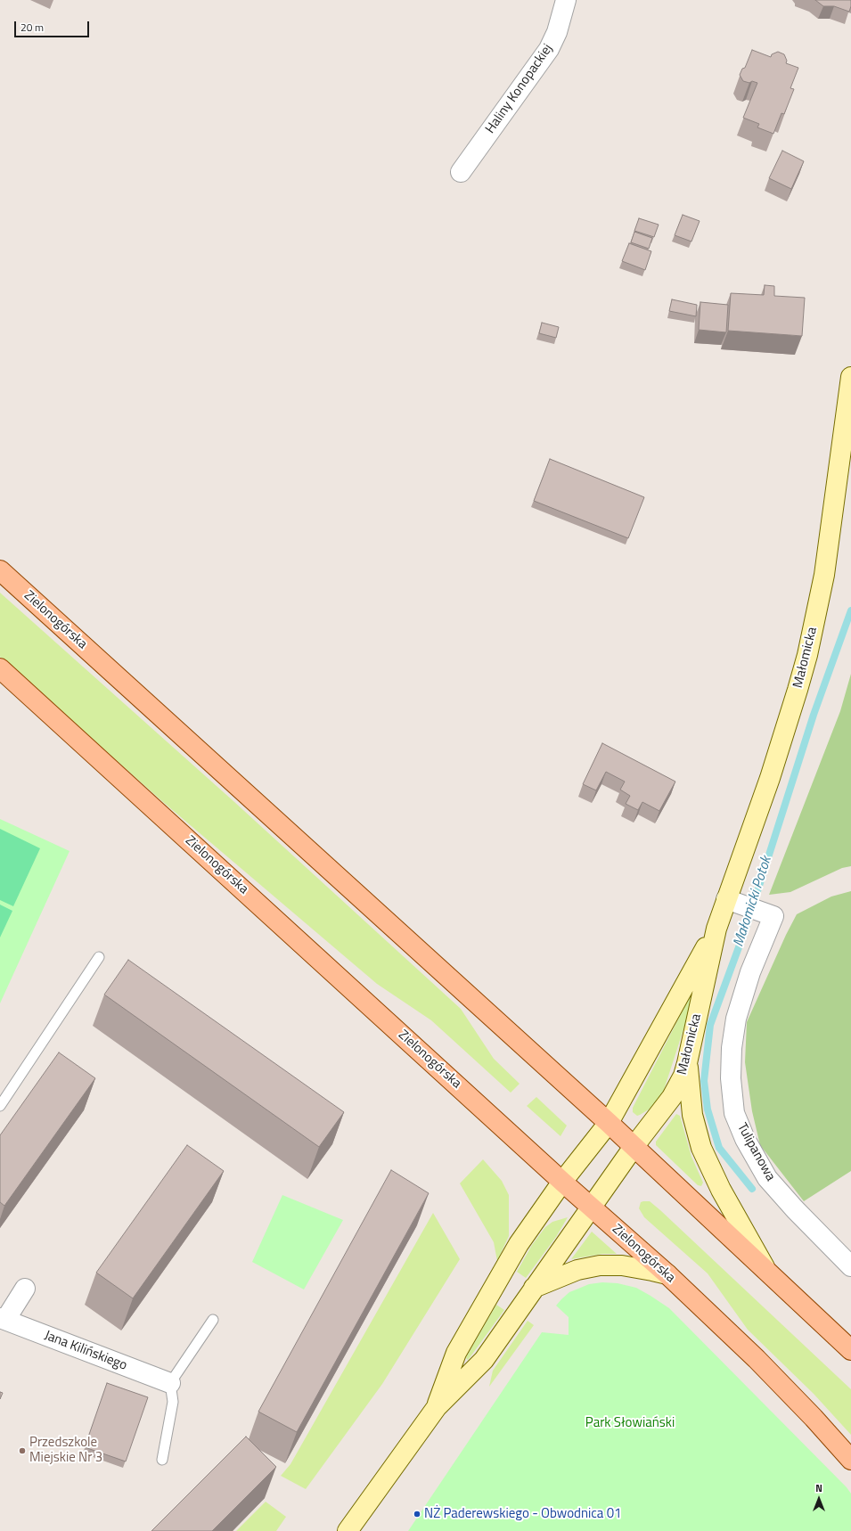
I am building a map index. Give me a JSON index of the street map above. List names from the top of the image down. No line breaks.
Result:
{"streets":{"main road":["Zielonogórska"],"street":["Haliny Konopackiej","Małomicka","Tulipanowa","Jana Kilińskiego"]},"crossings":[["Zielonogórska","Małomicka"],["Małomicka","Tulipanowa"]],"water":["Małomicki Potok"],"parks":["Park Słowiański"],"places":["Przedszkole Miejskie Nr 3","NŻ Paderewskiego - Obwodnica 01"],"scale_bar":"20 m","north":"top"}
